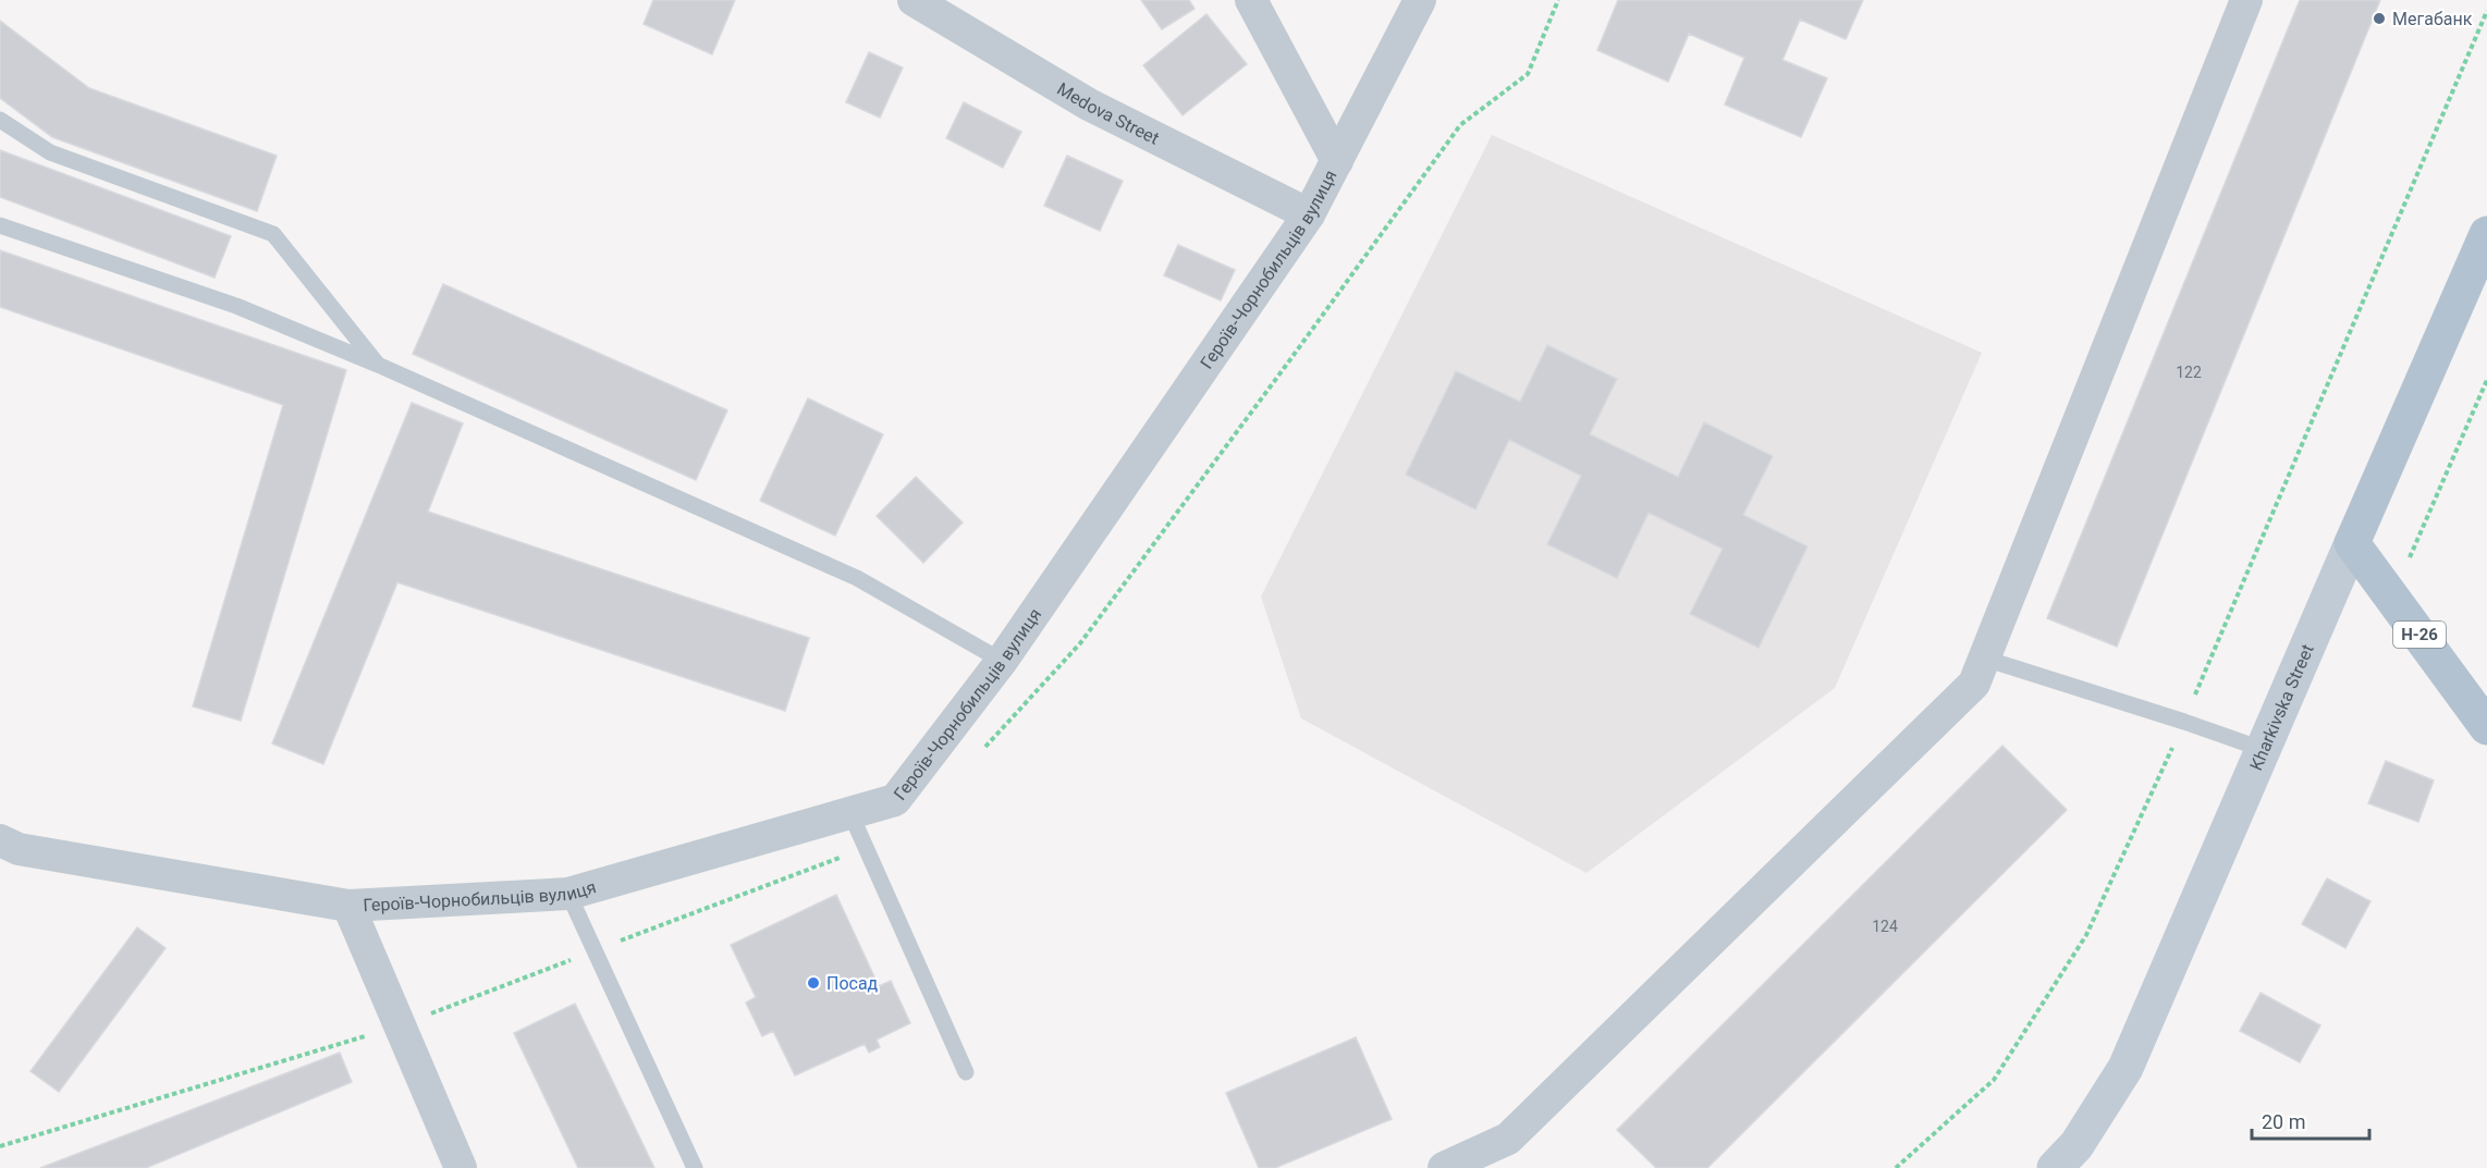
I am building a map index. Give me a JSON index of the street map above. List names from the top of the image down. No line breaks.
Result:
{"streets":{"main road":["Н-26","Kharkivska Street"],"street":["Medova Street","Героїв-Чорнобильців вулиця"]},"crossings":[["Medova Street","Героїв-Чорнобильців вулиця"],["Н-26","Kharkivska Street"]],"places":["Мегабанк","Посад"],"house_numbers":["122","124"],"scale_bar":"20 m"}
